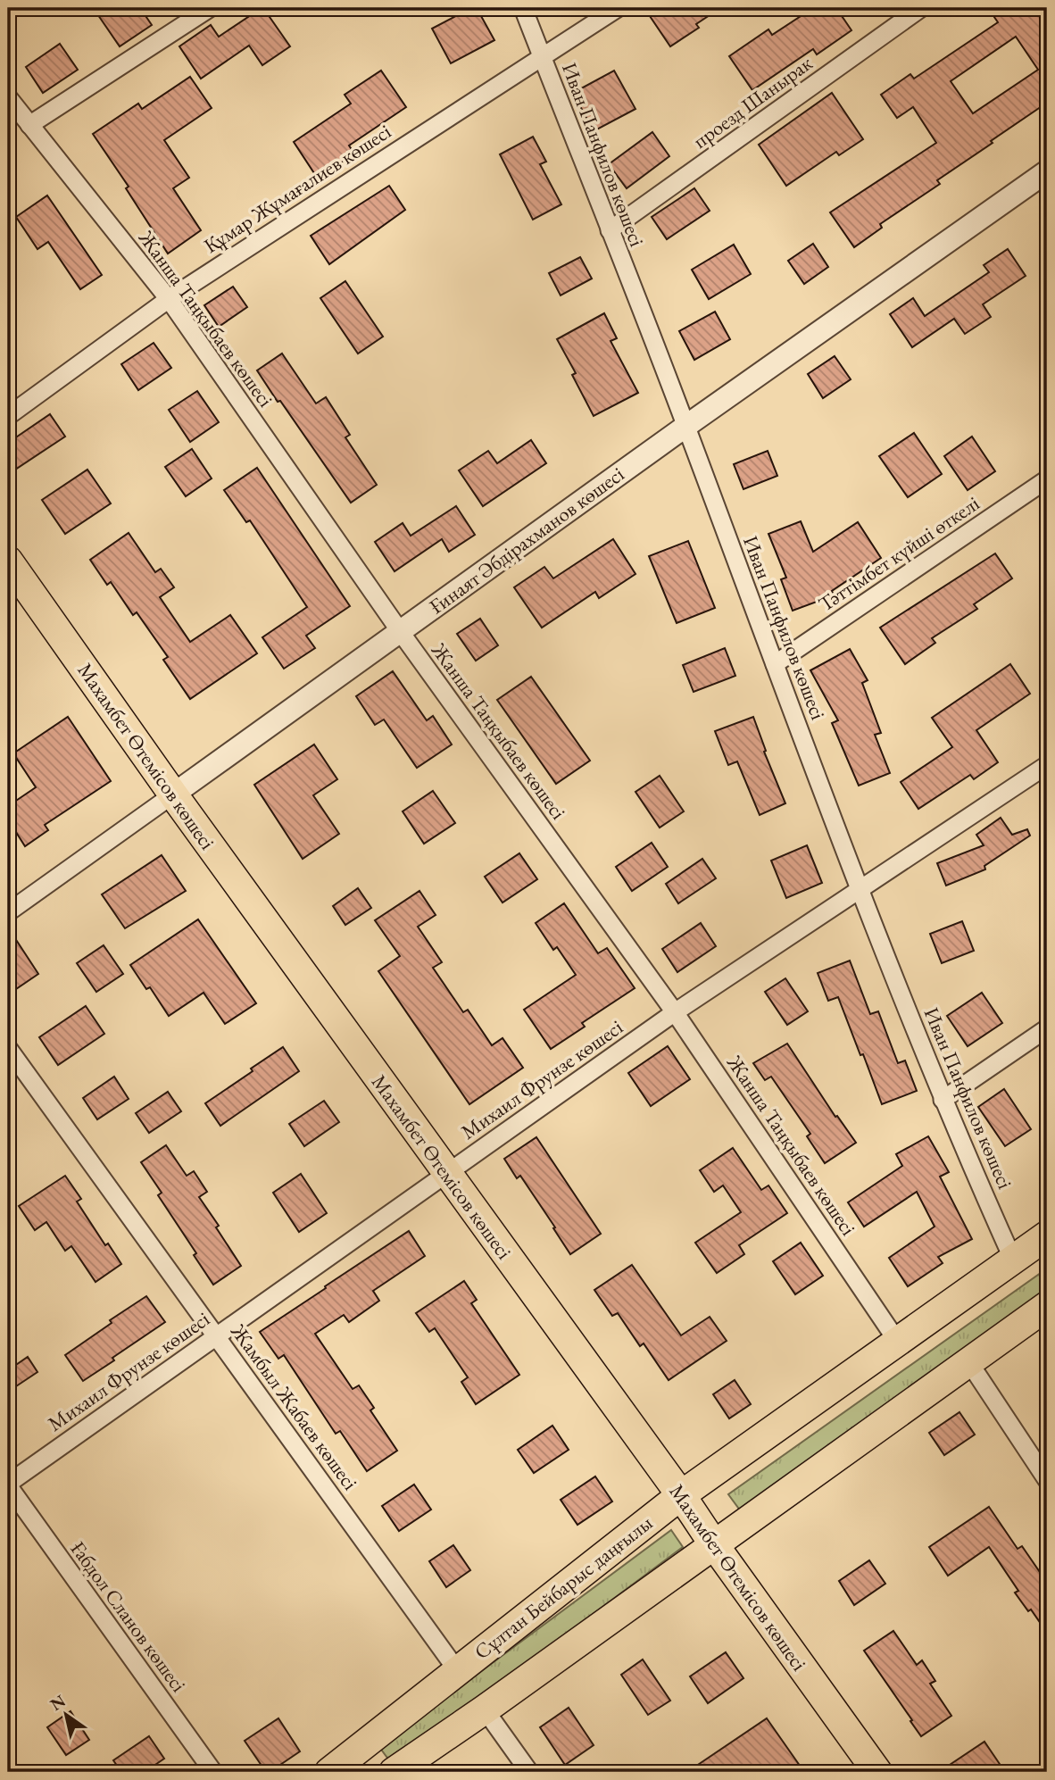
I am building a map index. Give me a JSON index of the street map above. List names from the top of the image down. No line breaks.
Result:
{"streets":{"main road":["Махамбет Өтемісов көшесі","Сұлтан Бейбарыс даңғылы"],"street":["проезд Шанырак","Иван Панфилов көшесі","Құмар Жұмағалиев көшесі","Жанша Таңқыбаев көшесі","Ғинаят Әбдірахманов көшесі","Тәттімбет күйші өткелі","Михаил Фрунзе көшесі","Жамбыл Жабаев көшесі","Ғабдол Сланов көшесі"]},"crossings":[["проезд Шанырак","Иван Панфилов көшесі"],["Иван Панфилов көшесі","Құмар Жұмағалиев көшесі"],["Иван Панфилов көшесі","Ғинаят Әбдірахманов көшесі"],["Иван Панфилов көшесі","Тәттімбет күйші өткелі"],["Иван Панфилов көшесі","Михаил Фрунзе көшесі"],["Иван Панфилов көшесі","Сұлтан Бейбарыс даңғылы"],["Құмар Жұмағалиев көшесі","Жанша Таңқыбаев көшесі"],["Жанша Таңқыбаев көшесі","Ғинаят Әбдірахманов көшесі"],["Жанша Таңқыбаев көшесі","Михаил Фрунзе көшесі"],["Жанша Таңқыбаев көшесі","Сұлтан Бейбарыс даңғылы"],["Ғинаят Әбдірахманов көшесі","Махамбет Өтемісов көшесі"],["Махамбет Өтемісов көшесі","Михаил Фрунзе көшесі"],["Махамбет Өтемісов көшесі","Сұлтан Бейбарыс даңғылы"],["Михаил Фрунзе көшесі","Жамбыл Жабаев көшесі"],["Михаил Фрунзе көшесі","Ғабдол Сланов көшесі"],["Жамбыл Жабаев көшесі","Сұлтан Бейбарыс даңғылы"]],"north":"top left"}
